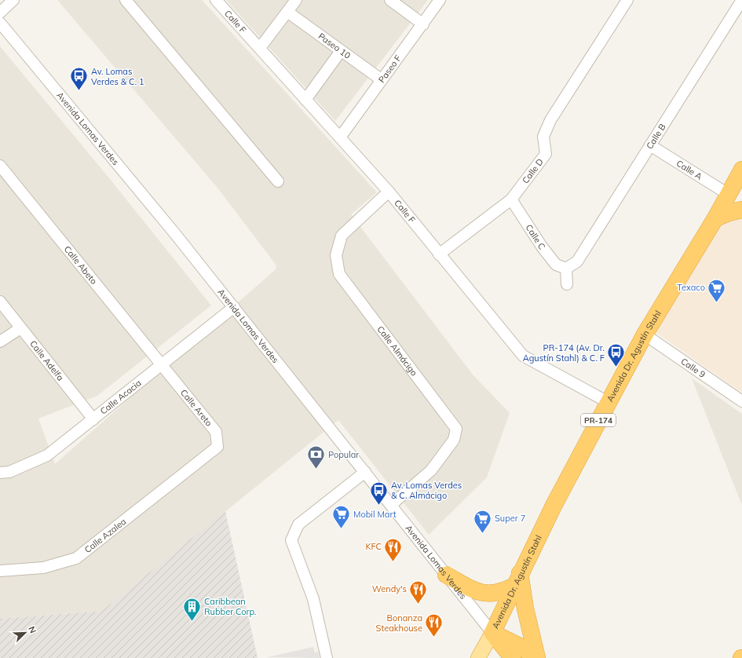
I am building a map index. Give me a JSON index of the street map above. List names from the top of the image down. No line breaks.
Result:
{"streets":{"highway":["Avenida Lomas Verdes","Avenida Dr. Agustín Stahl","PR-174"],"street":["Calle F","Paseo 10","Paseo F","Calle B","Calle A","Calle D","Calle C","Calle Abeto","Calle Almácigo","Calle Adelfa","Calle 9","Calle Acacia","Calle Areto","Calle Azalea"]},"crossings":[["Calle F","Paseo F"],["Calle F","Calle D"],["Calle F","Calle Almácigo"],["Calle F","Avenida Dr. Agustín Stahl"],["Paseo 10","Paseo F"],["Avenida Lomas Verdes","Calle Almácigo"],["Avenida Lomas Verdes","Avenida Dr. Agustín Stahl"],["Avenida Lomas Verdes","Calle Acacia"],["Avenida Lomas Verdes","PR-174"],["Calle B","Calle A"],["Calle B","Calle C"],["Calle A","Avenida Dr. Agustín Stahl"],["Calle D","Calle C"],["Calle Abeto","Calle Acacia"],["Calle Abeto","Calle Areto"],["Avenida Dr. Agustín Stahl","Calle 9"],["Avenida Dr. Agustín Stahl","PR-174"],["Calle Adelfa","Calle Acacia"],["Calle Acacia","Calle Areto"],["Calle Areto","Calle Azalea"]],"places":{"bus stop":["Av. Lomas Verdes & C. 1","PR-174 (Av. Dr. Agustín Stahl) & C. F","Av. Lomas Verdes & C. Almácigo"],"supermarket":["Texaco","Mobil Mart","Super 7"],"bank":["Popular"],"restaurant":["KFC","Wendy's","Bonanza Steakhouse"],"building":["Caribbean Rubber Corp."]},"north":"top right"}
